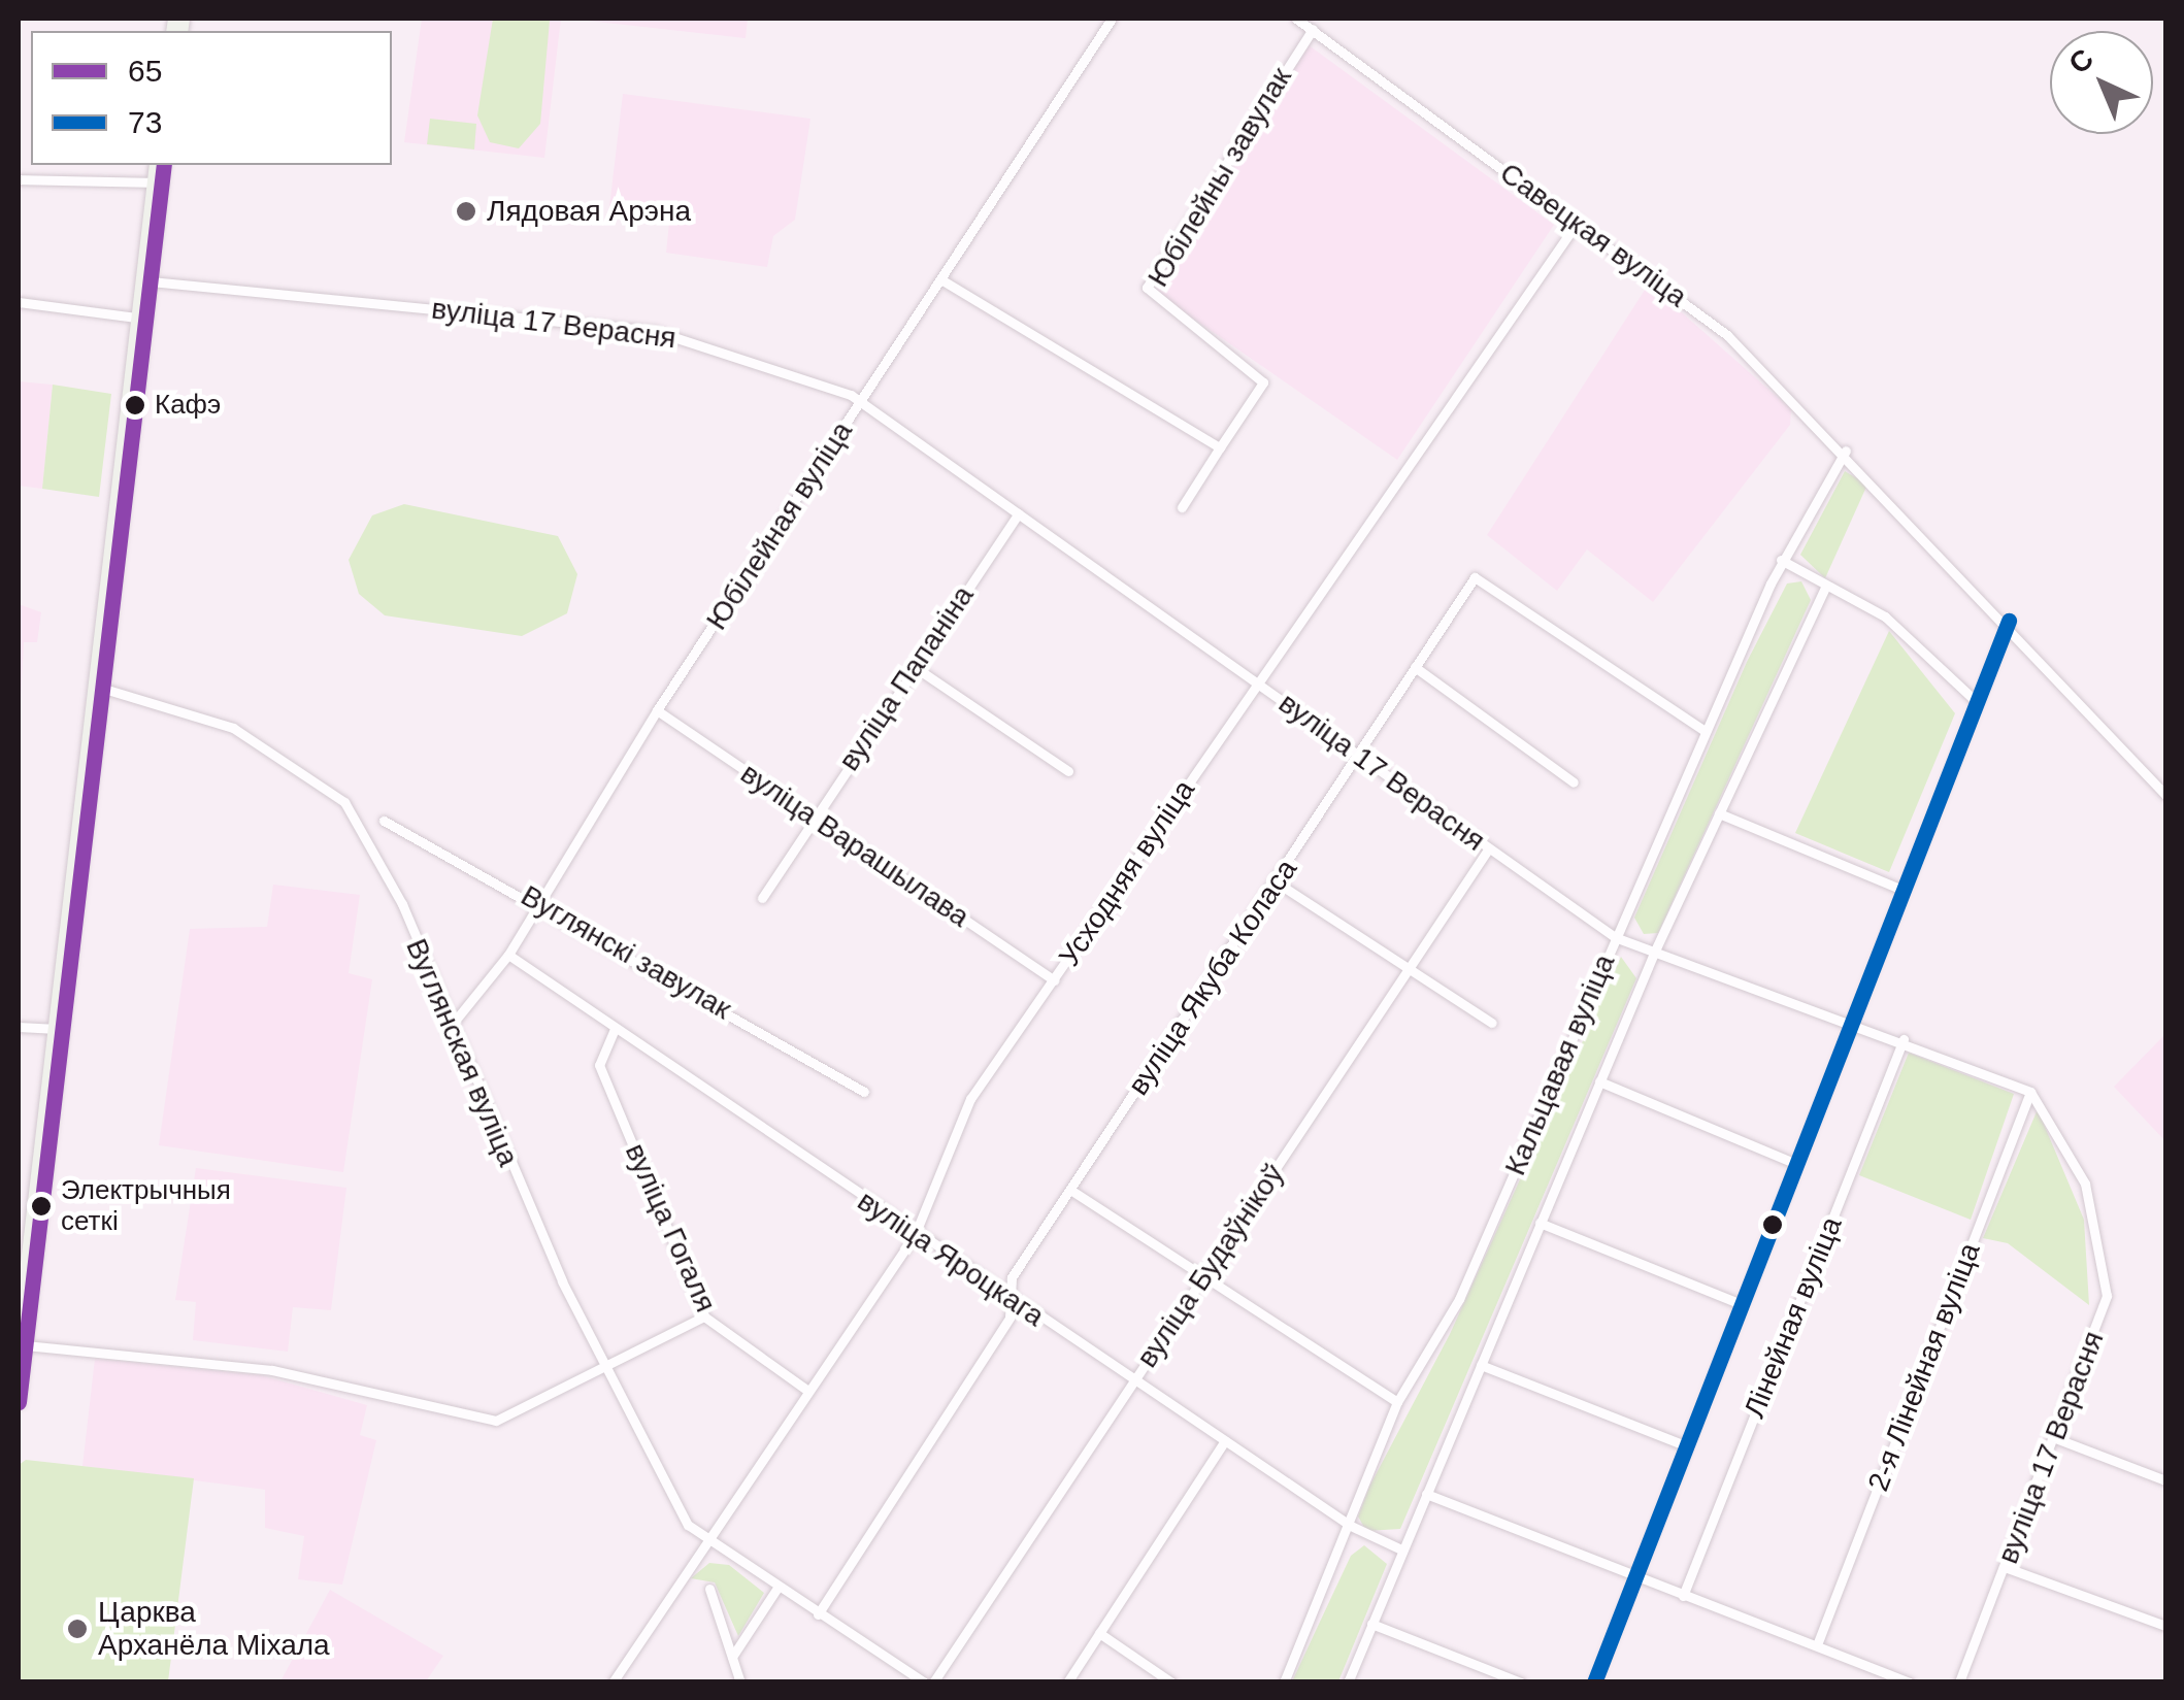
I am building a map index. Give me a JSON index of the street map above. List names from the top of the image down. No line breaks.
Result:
{"streets":{"street":["Юбілейны завулак","Савецкая вуліца","вуліца 17 Верасня","Юбілейная вуліца","вуліца Папаніна","вуліца Варашылава","Усходняя вуліца","Вуглянскі завулак","вуліца Якуба Коласа","Вуглянская вуліца","Кальцавая вуліца","вуліца Гогаля","вуліца Яроцкага","вуліца Будаўнікоў","Лінейная вуліца","2-я Лінейная вуліца"]},"crossings":[["Юбілейны завулак","Савецкая вуліца"],["Савецкая вуліца","Усходняя вуліца"],["Савецкая вуліца","Кальцавая вуліца"],["вуліца 17 Верасня","Юбілейная вуліца"],["вуліца 17 Верасня","вуліца Папаніна"],["вуліца 17 Верасня","Усходняя вуліца"],["вуліца 17 Верасня","вуліца Якуба Коласа"],["вуліца 17 Верасня","Кальцавая вуліца"],["вуліца 17 Верасня","вуліца Будаўнікоў"],["вуліца 17 Верасня","Лінейная вуліца"],["вуліца 17 Верасня","2-я Лінейная вуліца"],["Юбілейная вуліца","вуліца Варашылава"],["Юбілейная вуліца","Вуглянскі завулак"],["Юбілейная вуліца","Вуглянская вуліца"],["Юбілейная вуліца","вуліца Яроцкага"],["вуліца Папаніна","вуліца Варашылава"],["вуліца Варашылава","Усходняя вуліца"],["Усходняя вуліца","Вуглянская вуліца"],["Усходняя вуліца","вуліца Гогаля"],["Усходняя вуліца","вуліца Яроцкага"],["вуліца Якуба Коласа","Кальцавая вуліца"],["вуліца Якуба Коласа","вуліца Яроцкага"],["Кальцавая вуліца","вуліца Яроцкага"],["вуліца Гогаля","вуліца Яроцкага"],["вуліца Яроцкага","вуліца Будаўнікоў"]],"places":["Лядовая Арэна","Кафэ","Электрычныя сеткі","Царква Арханёла Міхала"],"lines":["transit line 65","transit line 73"],"legend":["65","73"],"north":"top left"}
